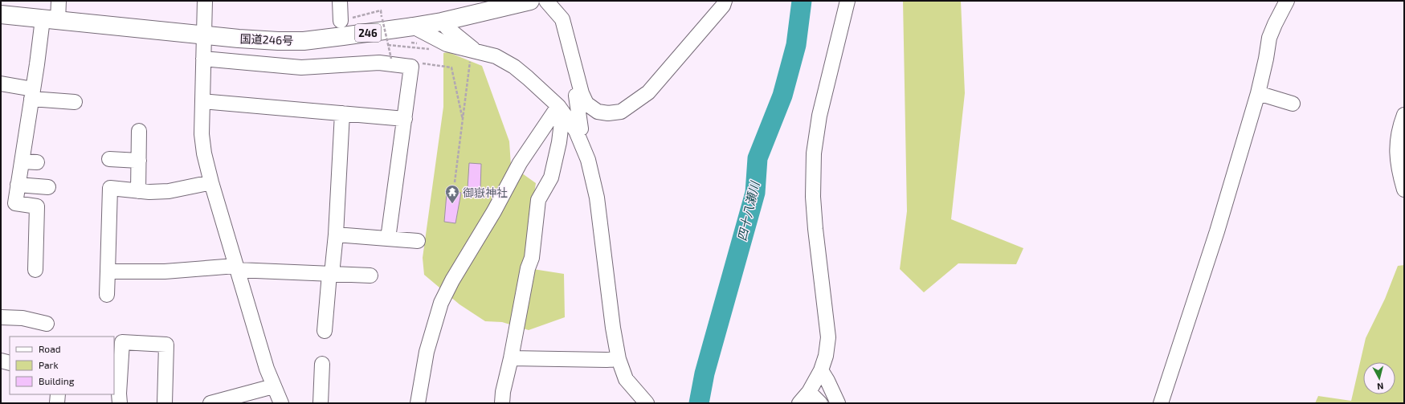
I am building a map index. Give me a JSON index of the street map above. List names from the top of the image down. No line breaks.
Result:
{"streets":{"highway":["246","国道246号"]},"water":["四十八瀬川"],"places":{"temple":["御嶽神社"]},"legend":["Road","Park","Building"],"north":"bottom"}
